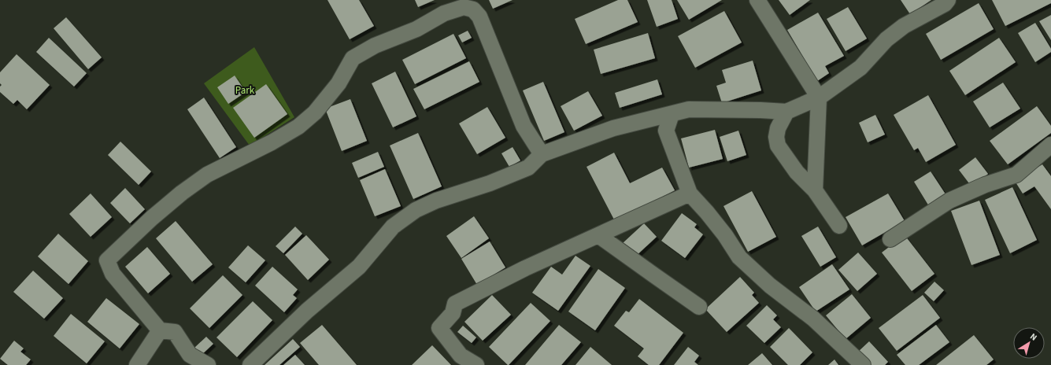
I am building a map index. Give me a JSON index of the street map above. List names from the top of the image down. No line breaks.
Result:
{"parks":["Park"],"north":"top right"}
